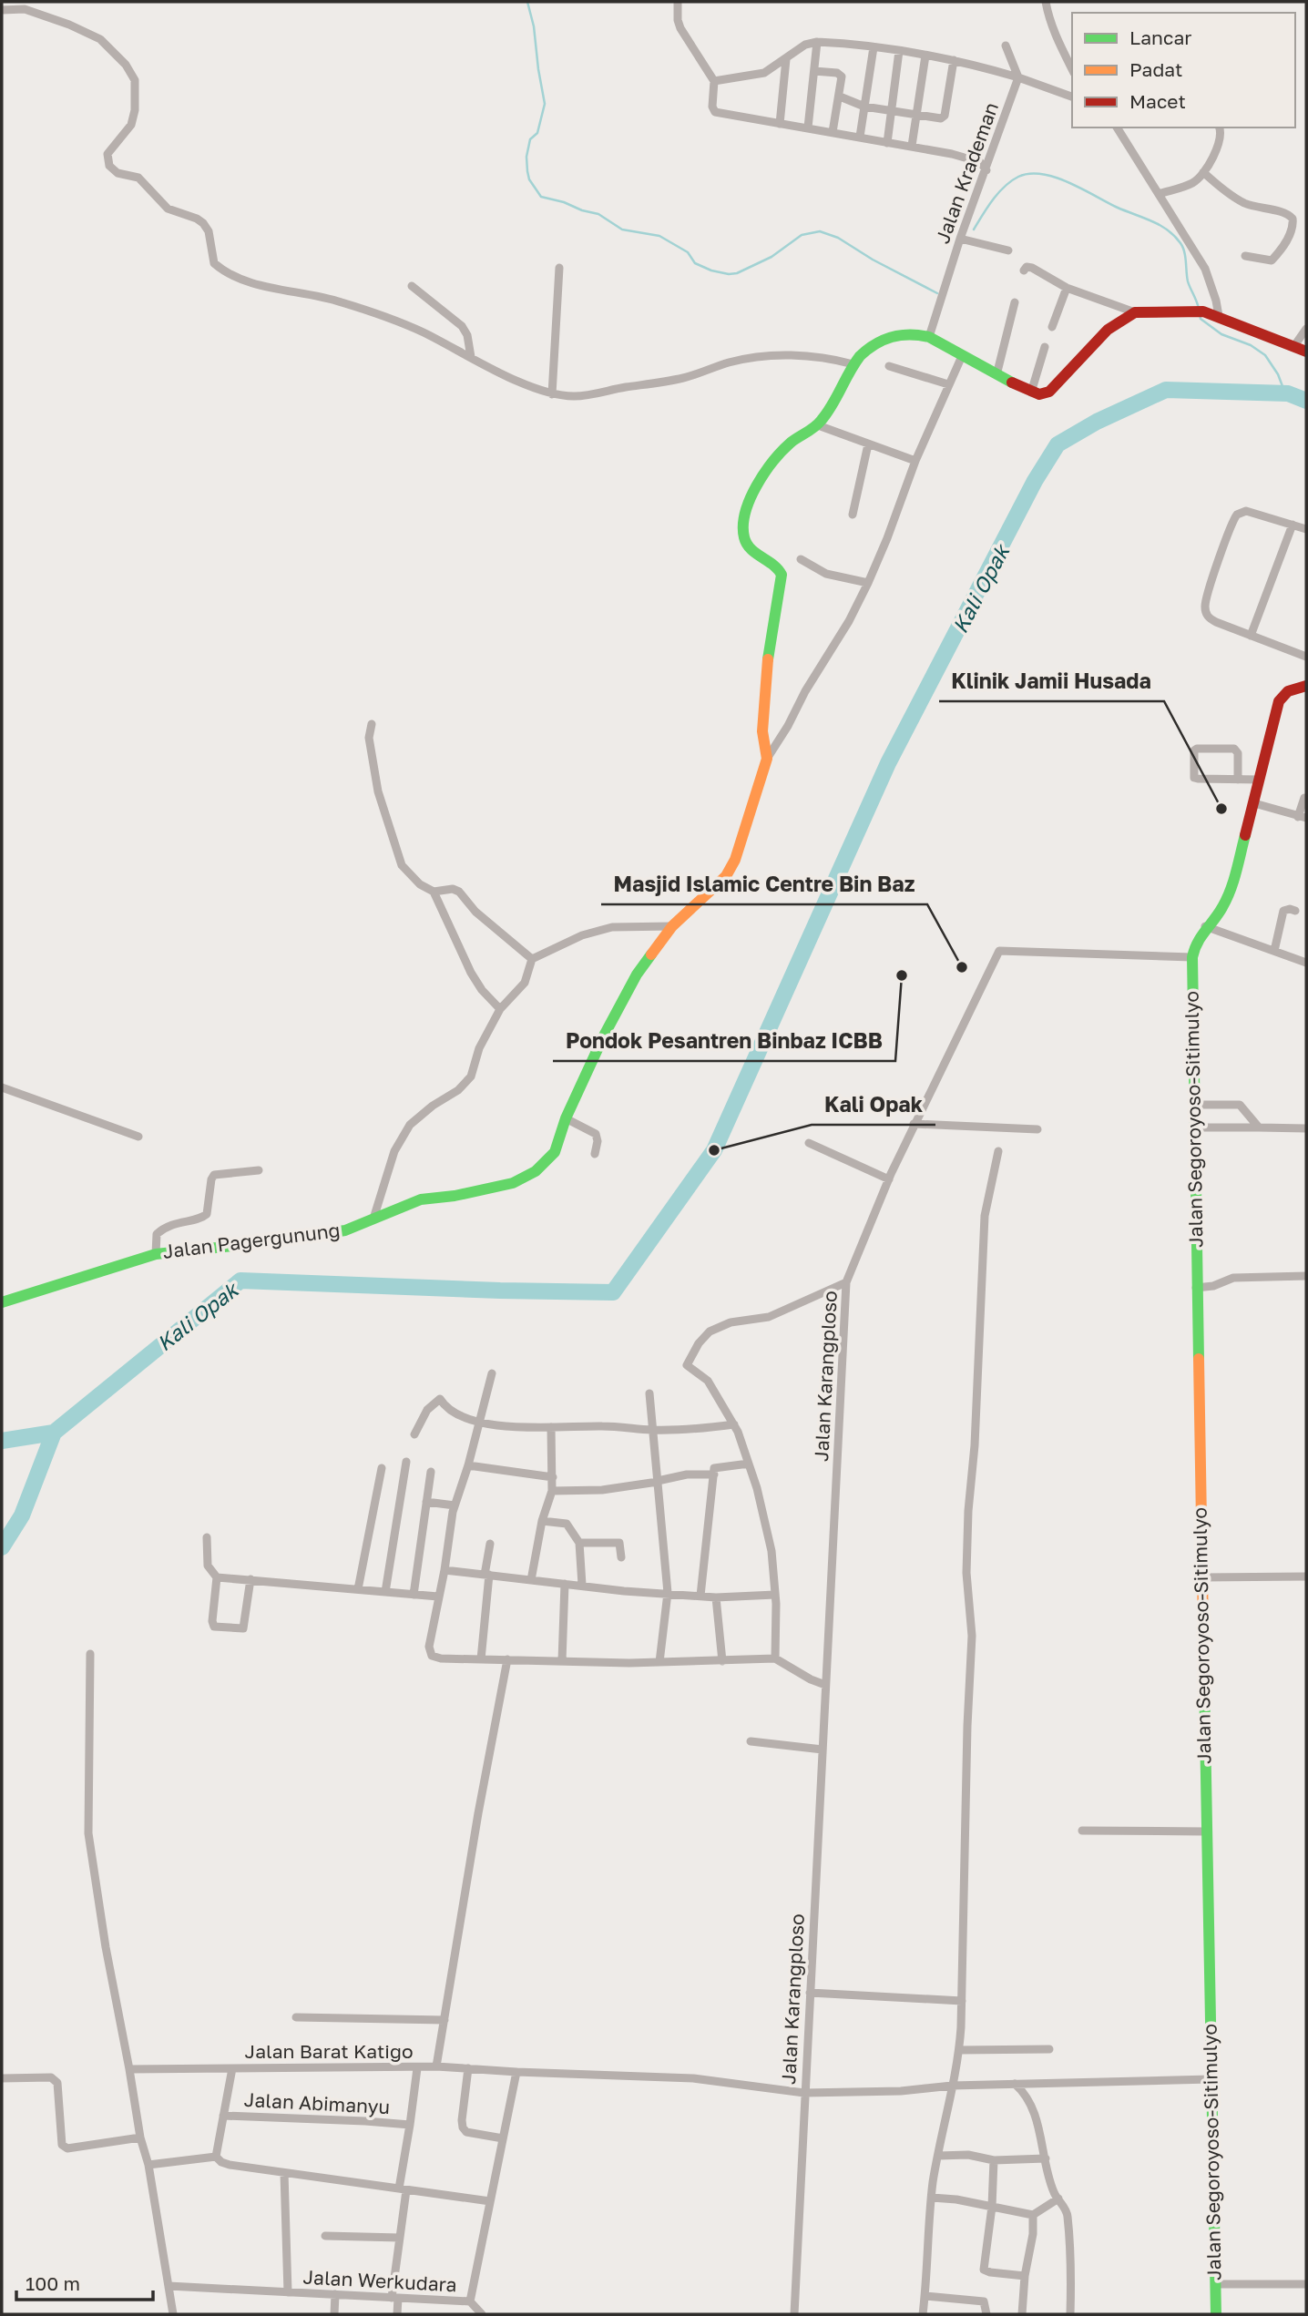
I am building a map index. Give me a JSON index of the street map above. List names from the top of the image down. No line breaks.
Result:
{"streets":{"street":["Jalan Krademan","Jalan Segoroyoso-Sitimulyo","Jalan Pagergunung","Jalan Karangploso","Jalan Barat Katigo","Jalan Abimanyu","Jalan Werkudara"]},"crossings":[["Jalan Krademan","Jalan Pagergunung"],["Jalan Segoroyoso-Sitimulyo","Jalan Karangploso"],["Jalan Barat Katigo","Jalan Abimanyu"]],"water":["Kali Opak"],"places":["Klinik Jamii Husada","Masjid Islamic Centre Bin Baz","Pondok Pesantren Binbaz ICBB","Kali Opak"],"legend":["Lancar","Padat","Macet"],"scale_bar":"100 m"}
